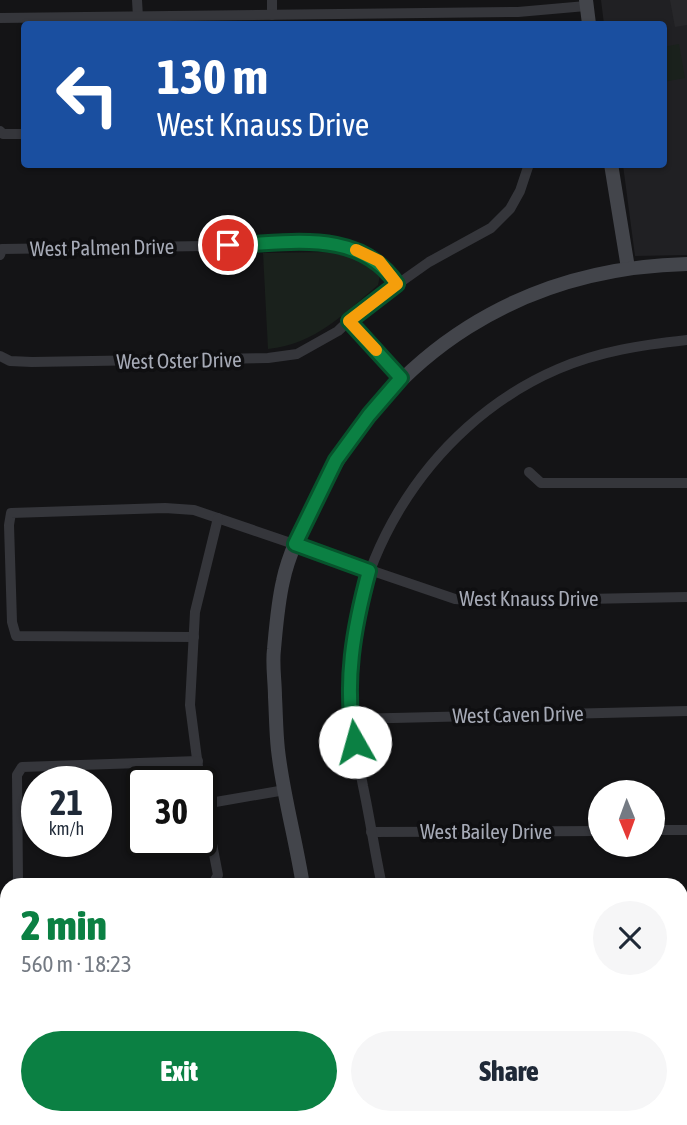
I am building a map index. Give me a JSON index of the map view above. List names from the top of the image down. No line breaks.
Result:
{"streets":{"street":["West Palmen Drive","West Oster Drive","West Knauss Drive","West Caven Drive","West Bailey Drive"]},"crossings":[["West Palmen Drive","West Oster Drive"]],"north":"bottom","page":{"turn":["130 m","West Knauss Drive"],"speed":"21 km/h","limit":"30","heading":["2 min","560 m · 18:23"],"buttons":["Exit","Share"]}}
